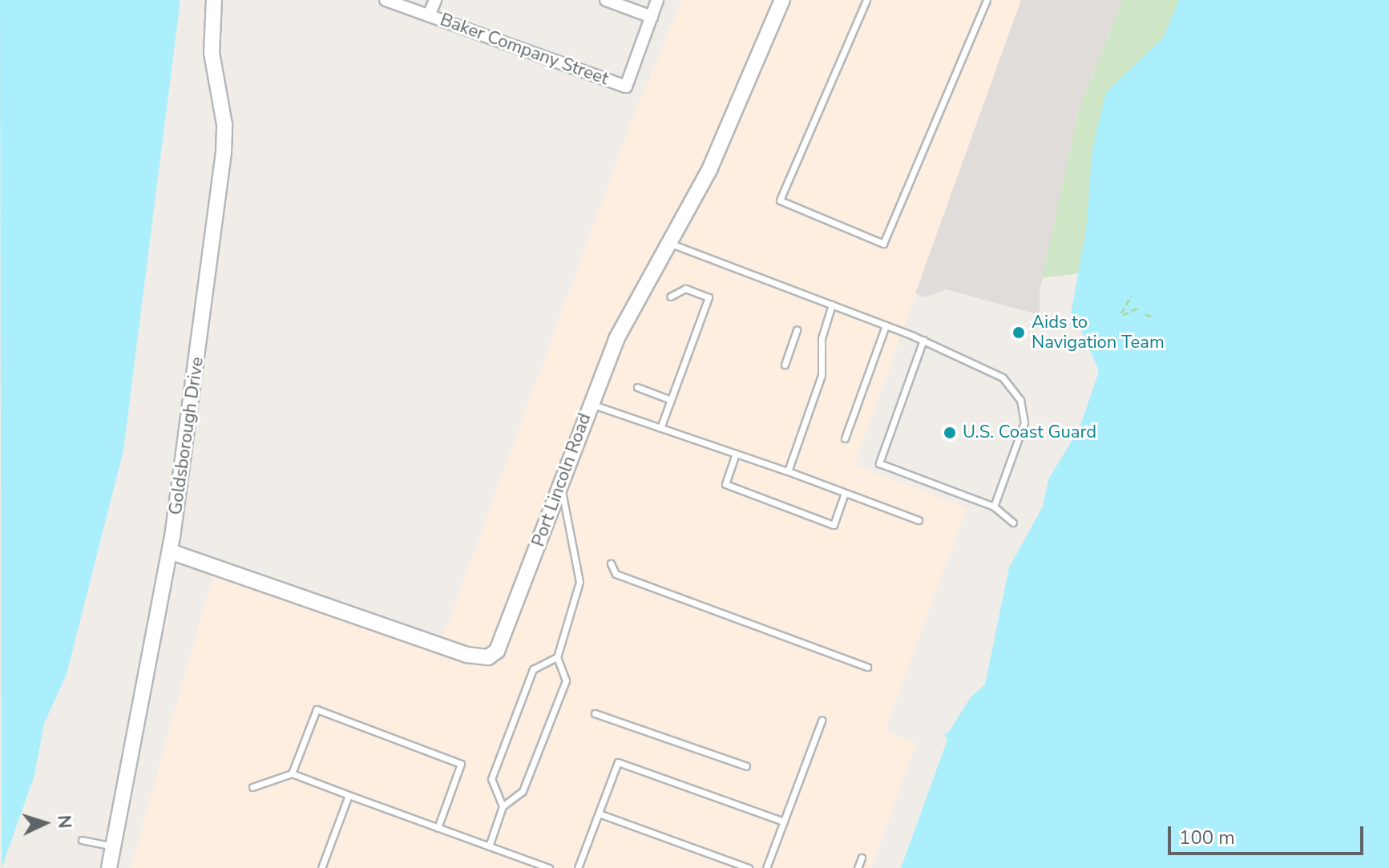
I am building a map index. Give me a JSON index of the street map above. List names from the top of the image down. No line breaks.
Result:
{"streets":{"street":["Baker Company Street","Goldsborough Drive","Port Lincoln Road"]},"crossings":[["Goldsborough Drive","Port Lincoln Road"]],"places":["Aids to Navigation Team","U.S. Coast Guard"],"scale_bar":"100 m","north":"right"}
